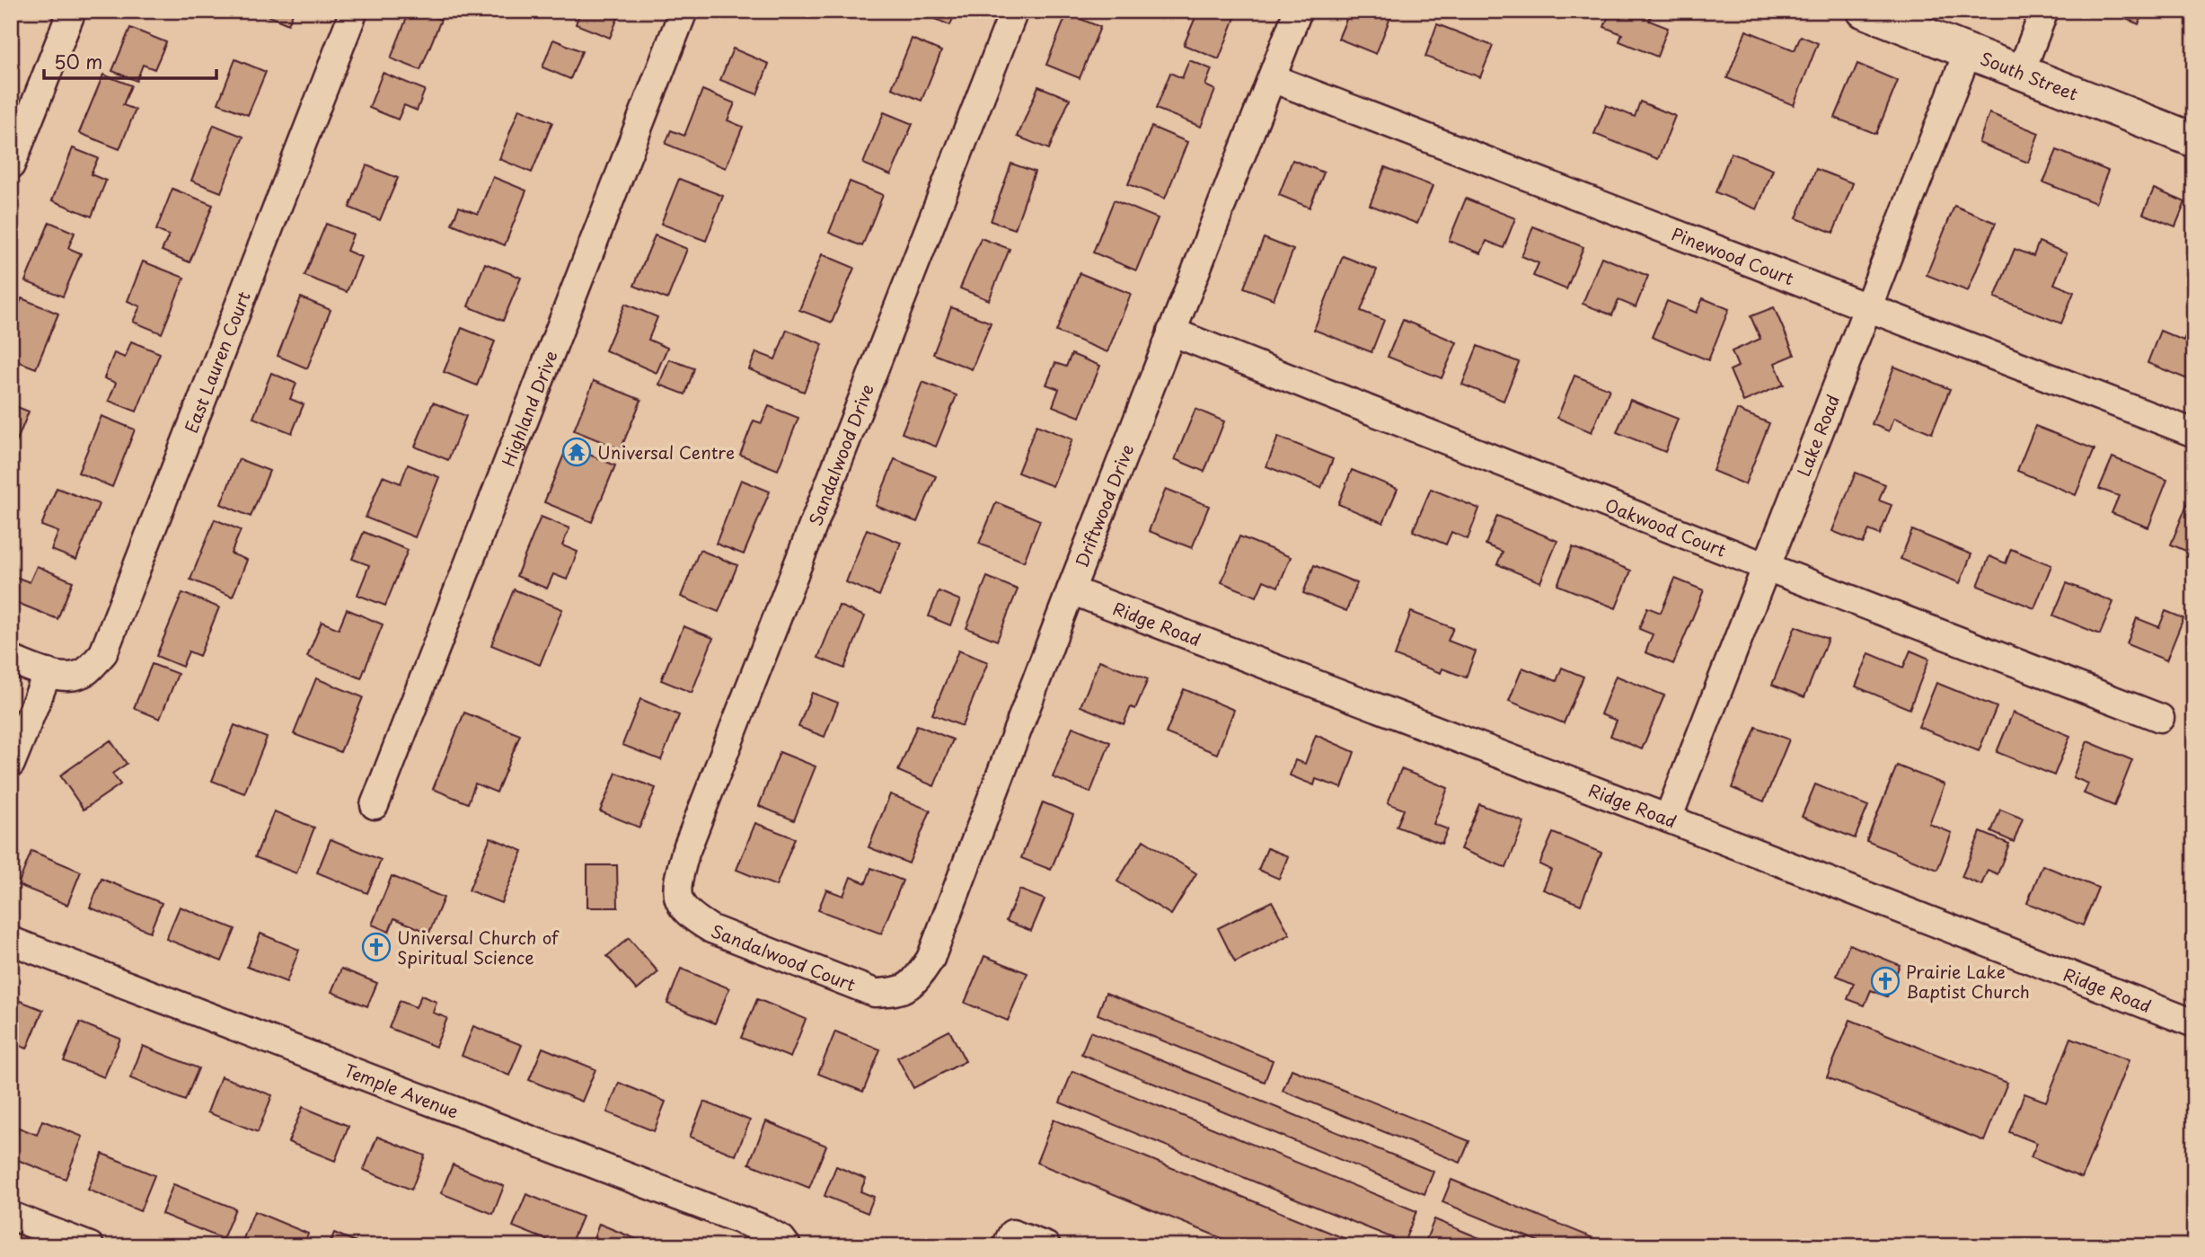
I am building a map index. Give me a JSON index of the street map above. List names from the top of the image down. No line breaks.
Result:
{"streets":{"street":["South Street","Pinewood Court","East Lauren Court","Highland Drive","Lake Road","Sandalwood Drive","Driftwood Drive","Oakwood Court","Ridge Road","Sandalwood Court","Temple Avenue"]},"crossings":[["South Street","Lake Road"],["Pinewood Court","Lake Road"],["Pinewood Court","Driftwood Drive"],["Lake Road","Oakwood Court"],["Lake Road","Ridge Road"],["Sandalwood Drive","Sandalwood Court"],["Driftwood Drive","Oakwood Court"],["Driftwood Drive","Ridge Road"],["Driftwood Drive","Sandalwood Court"]],"places":{"temple":["Universal Centre"],"church":["Universal Church of Spiritual Science","Prairie Lake Baptist Church"]},"scale_bar":"50 m"}
